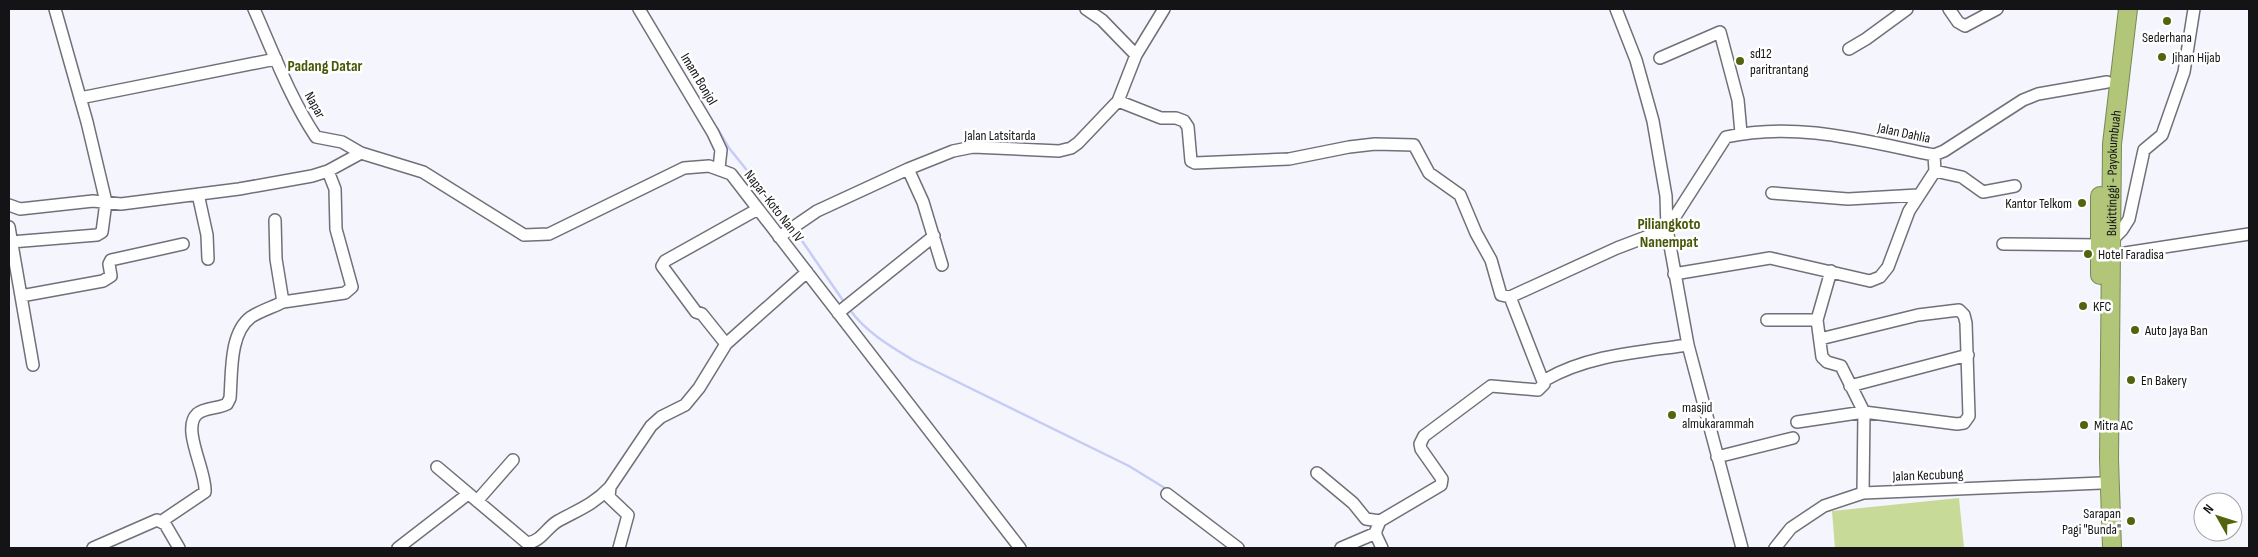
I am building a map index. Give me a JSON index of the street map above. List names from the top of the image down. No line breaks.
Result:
{"streets":{"highway":["Bukittinggi - Payokumbuah"],"street":["Imam Bonjol","Napar","Jalan Dahlia","Jalan Latsitarda","Napar-Koto Nan IV","Jalan Kecubung"]},"crossings":[["Imam Bonjol","Napar-Koto Nan IV"],["Jalan Dahlia","Bukittinggi - Payokumbuah"],["Jalan Latsitarda","Napar-Koto Nan IV"],["Bukittinggi - Payokumbuah","Jalan Kecubung"]],"districts":["Padang Datar","Piliangkoto Nanempat"],"places":["Sederhana","Jihan Hijab","sd12 paritrantang","Kantor Telkom","Hotel Faradisa","KFC","Auto Jaya Ban","En Bakery","masjid almukarammah","Mitra AC","Sarapan Pagi \"Bunda\""],"north":"top left"}
